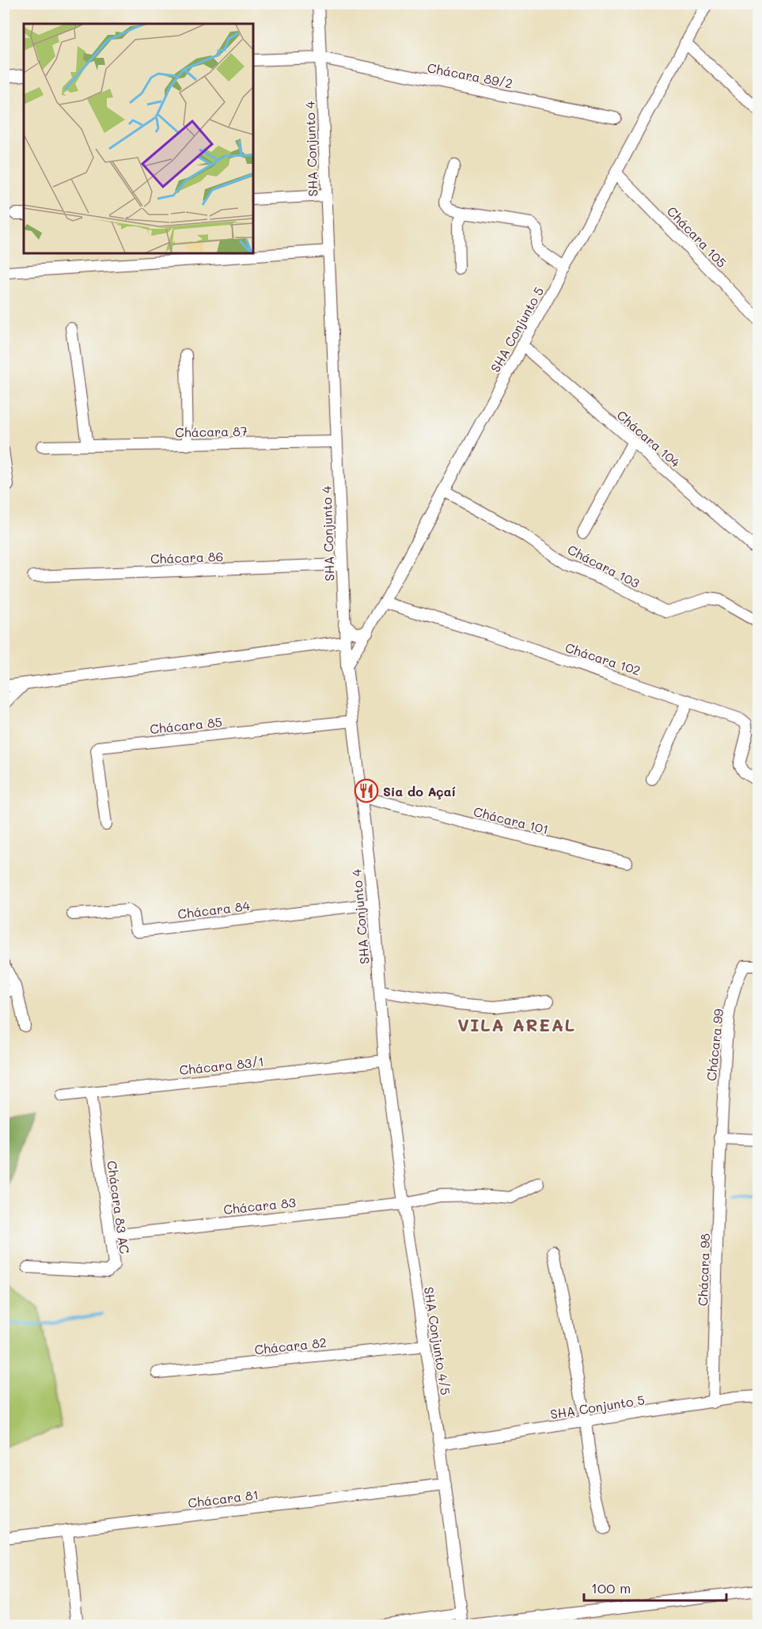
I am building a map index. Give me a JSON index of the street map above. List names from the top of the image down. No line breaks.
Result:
{"streets":{"street":["Chácara 89/2","SHA Conjunto 4","Chácara 105","SHA Conjunto 5","Chácara 87","Chácara 104","Chácara 86","Chácara 103","Chácara 102","Chácara 85","Chácara 101","Chácara 84","Chácara 99","Chácara 83/1","Chácara 83","Chácara 83 AC","Chácara 98","SHA Conjunto 4/5","Chácara 82","Chácara 81"]},"crossings":[["Chácara 89/2","SHA Conjunto 4"],["SHA Conjunto 4","SHA Conjunto 5"],["SHA Conjunto 4","Chácara 87"],["SHA Conjunto 4","Chácara 86"],["SHA Conjunto 4","Chácara 85"],["SHA Conjunto 4","Chácara 101"],["SHA Conjunto 4","Chácara 84"],["SHA Conjunto 4","Chácara 83/1"],["SHA Conjunto 4","SHA Conjunto 4/5"],["Chácara 105","SHA Conjunto 5"],["SHA Conjunto 5","Chácara 104"],["SHA Conjunto 5","Chácara 103"],["SHA Conjunto 5","Chácara 102"],["SHA Conjunto 5","Chácara 98"],["SHA Conjunto 5","SHA Conjunto 4/5"],["Chácara 99","Chácara 98"],["Chácara 83/1","Chácara 83 AC"],["Chácara 83/1","SHA Conjunto 4/5"],["Chácara 83","SHA Conjunto 4/5"],["SHA Conjunto 4/5","Chácara 82"],["SHA Conjunto 4/5","Chácara 81"]],"districts":["VILA AREAL"],"places":{"restaurant":["Sia do Açaí"]},"scale_bar":"100 m"}
